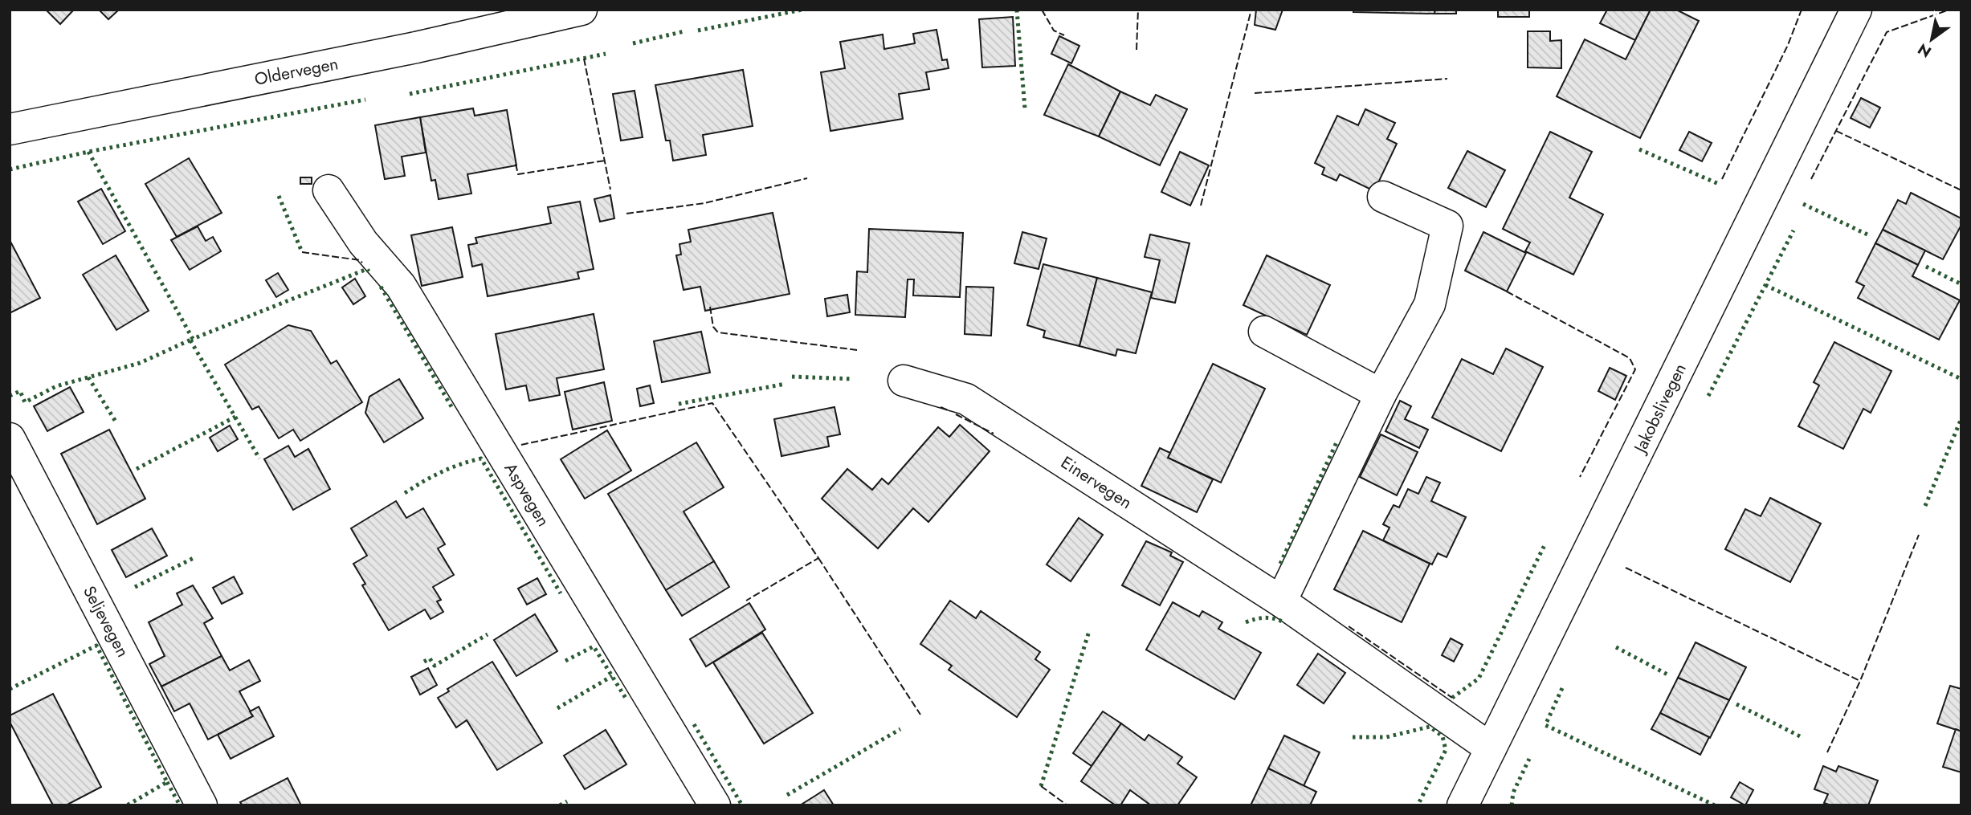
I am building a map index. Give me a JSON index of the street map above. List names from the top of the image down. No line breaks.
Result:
{"streets":{"street":["Oldervegen","Jakobslivegen","Einervegen","Aspvegen","Seljevegen"]},"crossings":[["Jakobslivegen","Einervegen"]],"north":"bottom left"}
